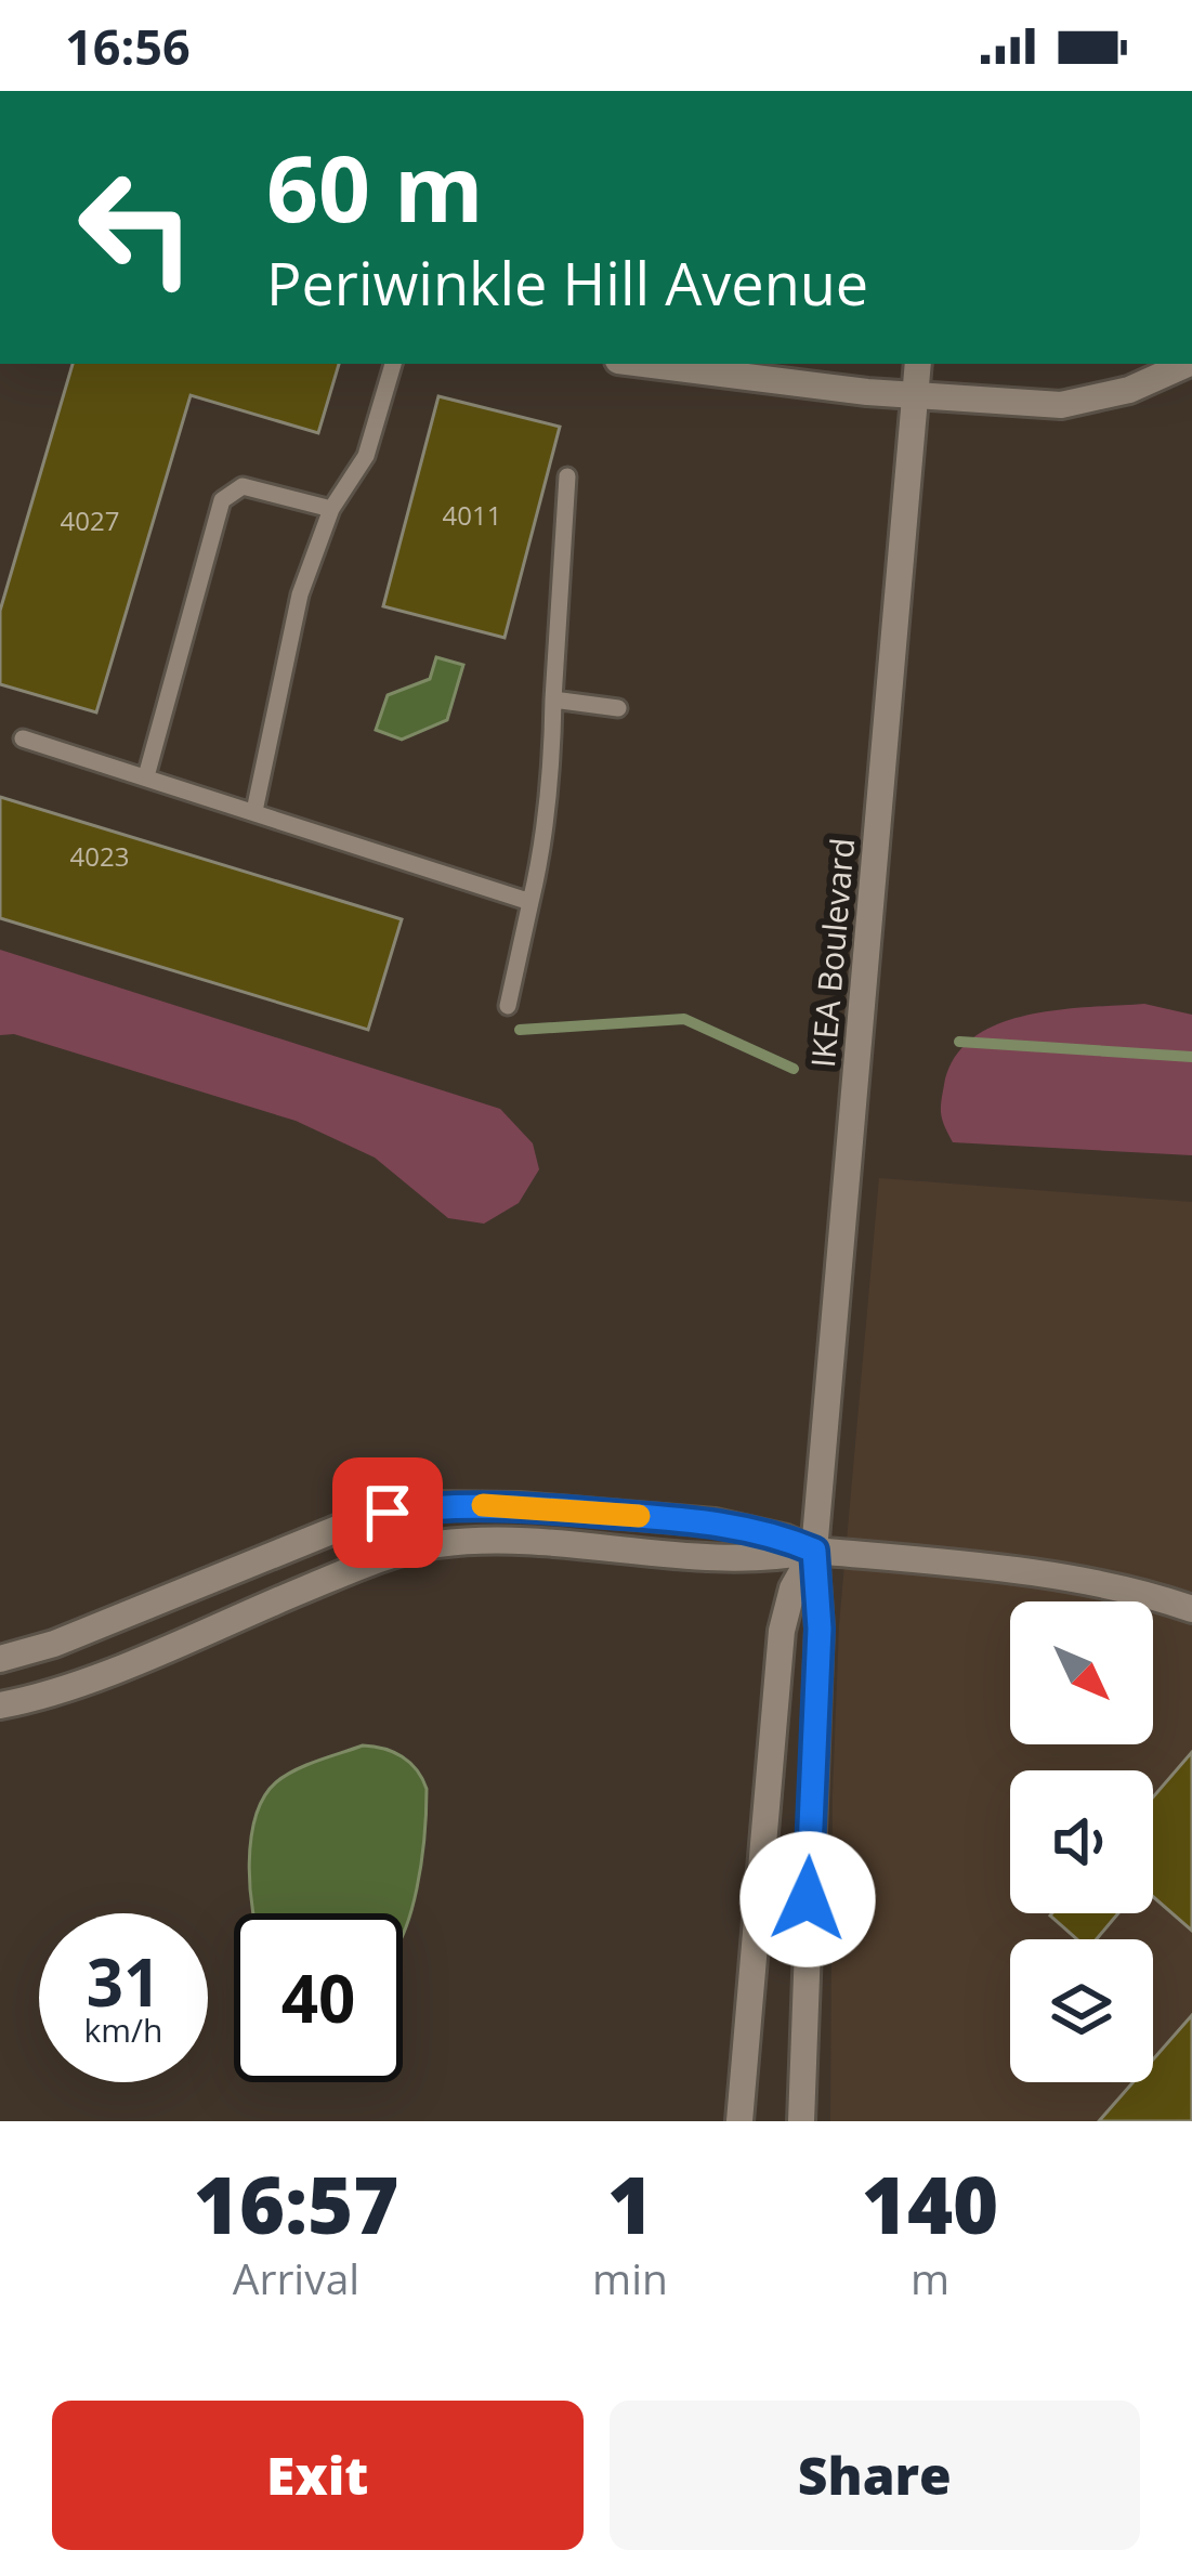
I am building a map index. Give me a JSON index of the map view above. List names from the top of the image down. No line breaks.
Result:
{"streets":{"street":["IKEA Boulevard"]},"house_numbers":["4011","4027","4023"],"north":"bottom right","page":{"status":"16:56","turn":["60 m","Periwinkle Hill Avenue"],"speed":"31 km/h","limit":"40","eta":["16:57","Arrival","1","min","140","m"],"buttons":["Exit","Share"]}}
